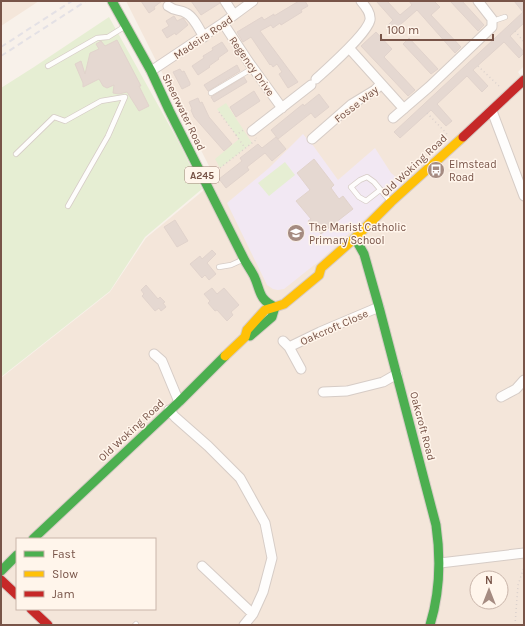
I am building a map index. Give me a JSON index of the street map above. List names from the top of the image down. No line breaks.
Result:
{"streets":{"main road":["Sheerwater Road","Old Woking Road","A245","Oakcroft Road"],"street":["Madeira Road","Regency Drive","Fosse Way","Oakcroft Close"]},"crossings":[["Madeira Road","Regency Drive"],["Madeira Road","Sheerwater Road"],["Sheerwater Road","Old Woking Road"],["Old Woking Road","Oakcroft Road"],["Oakcroft Close","Oakcroft Road"]],"places":{"bus stop":["Elmstead Road"],"school or university":["The Marist Catholic Primary School"]},"legend":["Fast","Slow","Jam"],"scale_bar":"100 m","north":"top"}
